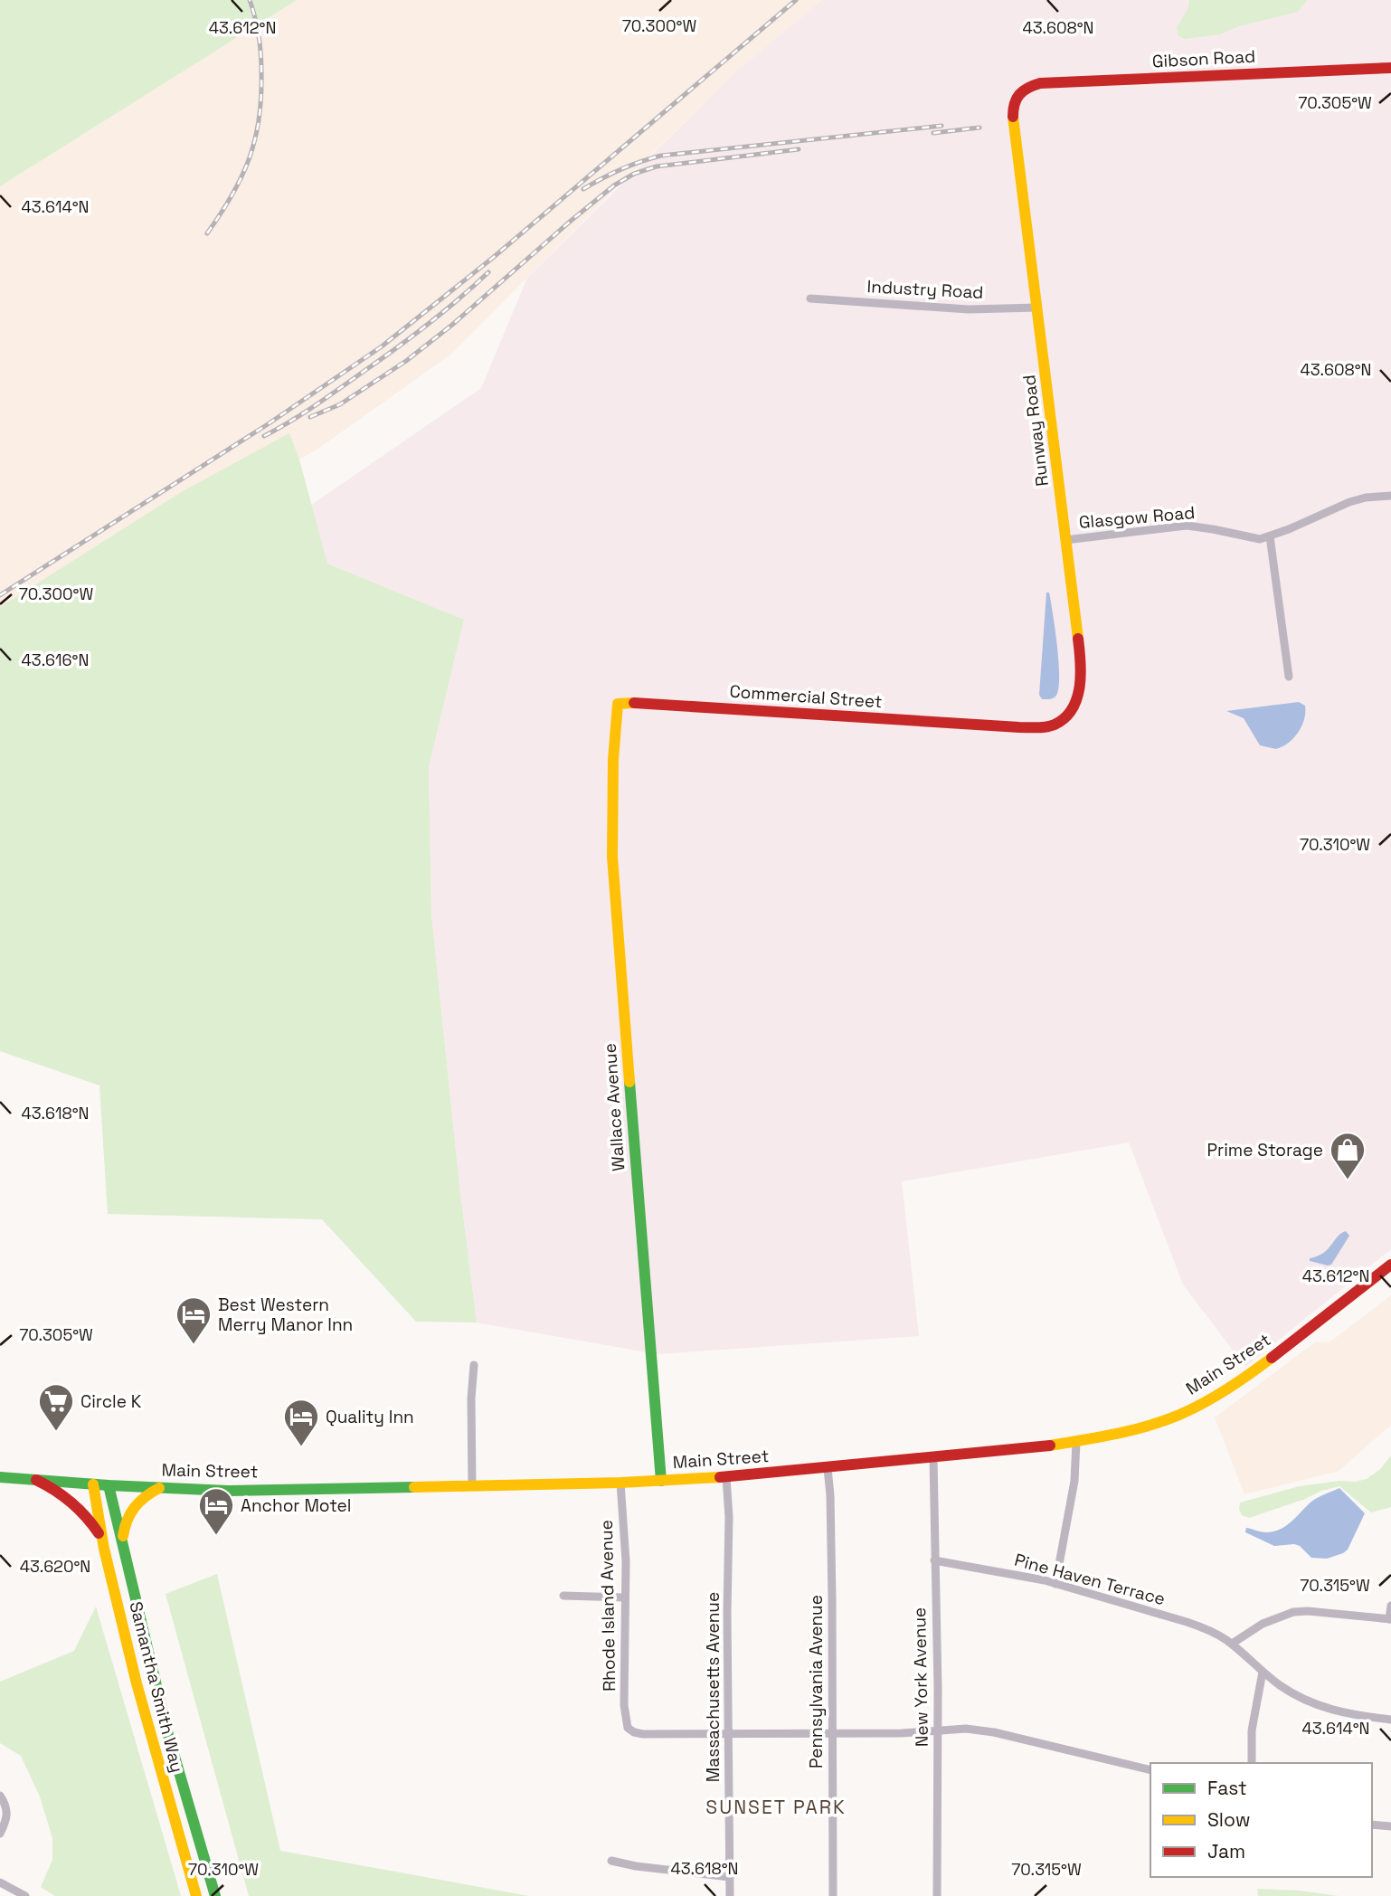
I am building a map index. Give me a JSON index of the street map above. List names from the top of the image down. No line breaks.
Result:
{"streets":{"main road":["Gibson Road","Runway Road","Commercial Street","Wallace Avenue","Main Street","Samantha Smith Way"],"street":["Industry Road","Glasgow Road","Pine Haven Terrace","Rhode Island Avenue","New York Avenue","Pennsylvania Avenue","Massachusetts Avenue"]},"crossings":[["Gibson Road","Runway Road"],["Industry Road","Runway Road"],["Runway Road","Glasgow Road"],["Runway Road","Commercial Street"],["Commercial Street","Wallace Avenue"],["Wallace Avenue","Main Street"],["Main Street","Rhode Island Avenue"],["Main Street","New York Avenue"],["Main Street","Pennsylvania Avenue"],["Main Street","Samantha Smith Way"],["Main Street","Massachusetts Avenue"],["Pine Haven Terrace","New York Avenue"],["Rhode Island Avenue","Massachusetts Avenue"]],"districts":["SUNSET PARK"],"places":{"shop":["Prime Storage"],"hotel":["Best Western Merry Manor Inn","Quality Inn","Anchor Motel"],"supermarket":["Circle K"]},"legend":["Fast","Slow","Jam"],"coordinates":["70.300°W","43.612°N","43.608°N","70.305°W","43.614°N","43.616°N","70.310°W","43.618°N","43.620°N","70.315°W"]}
